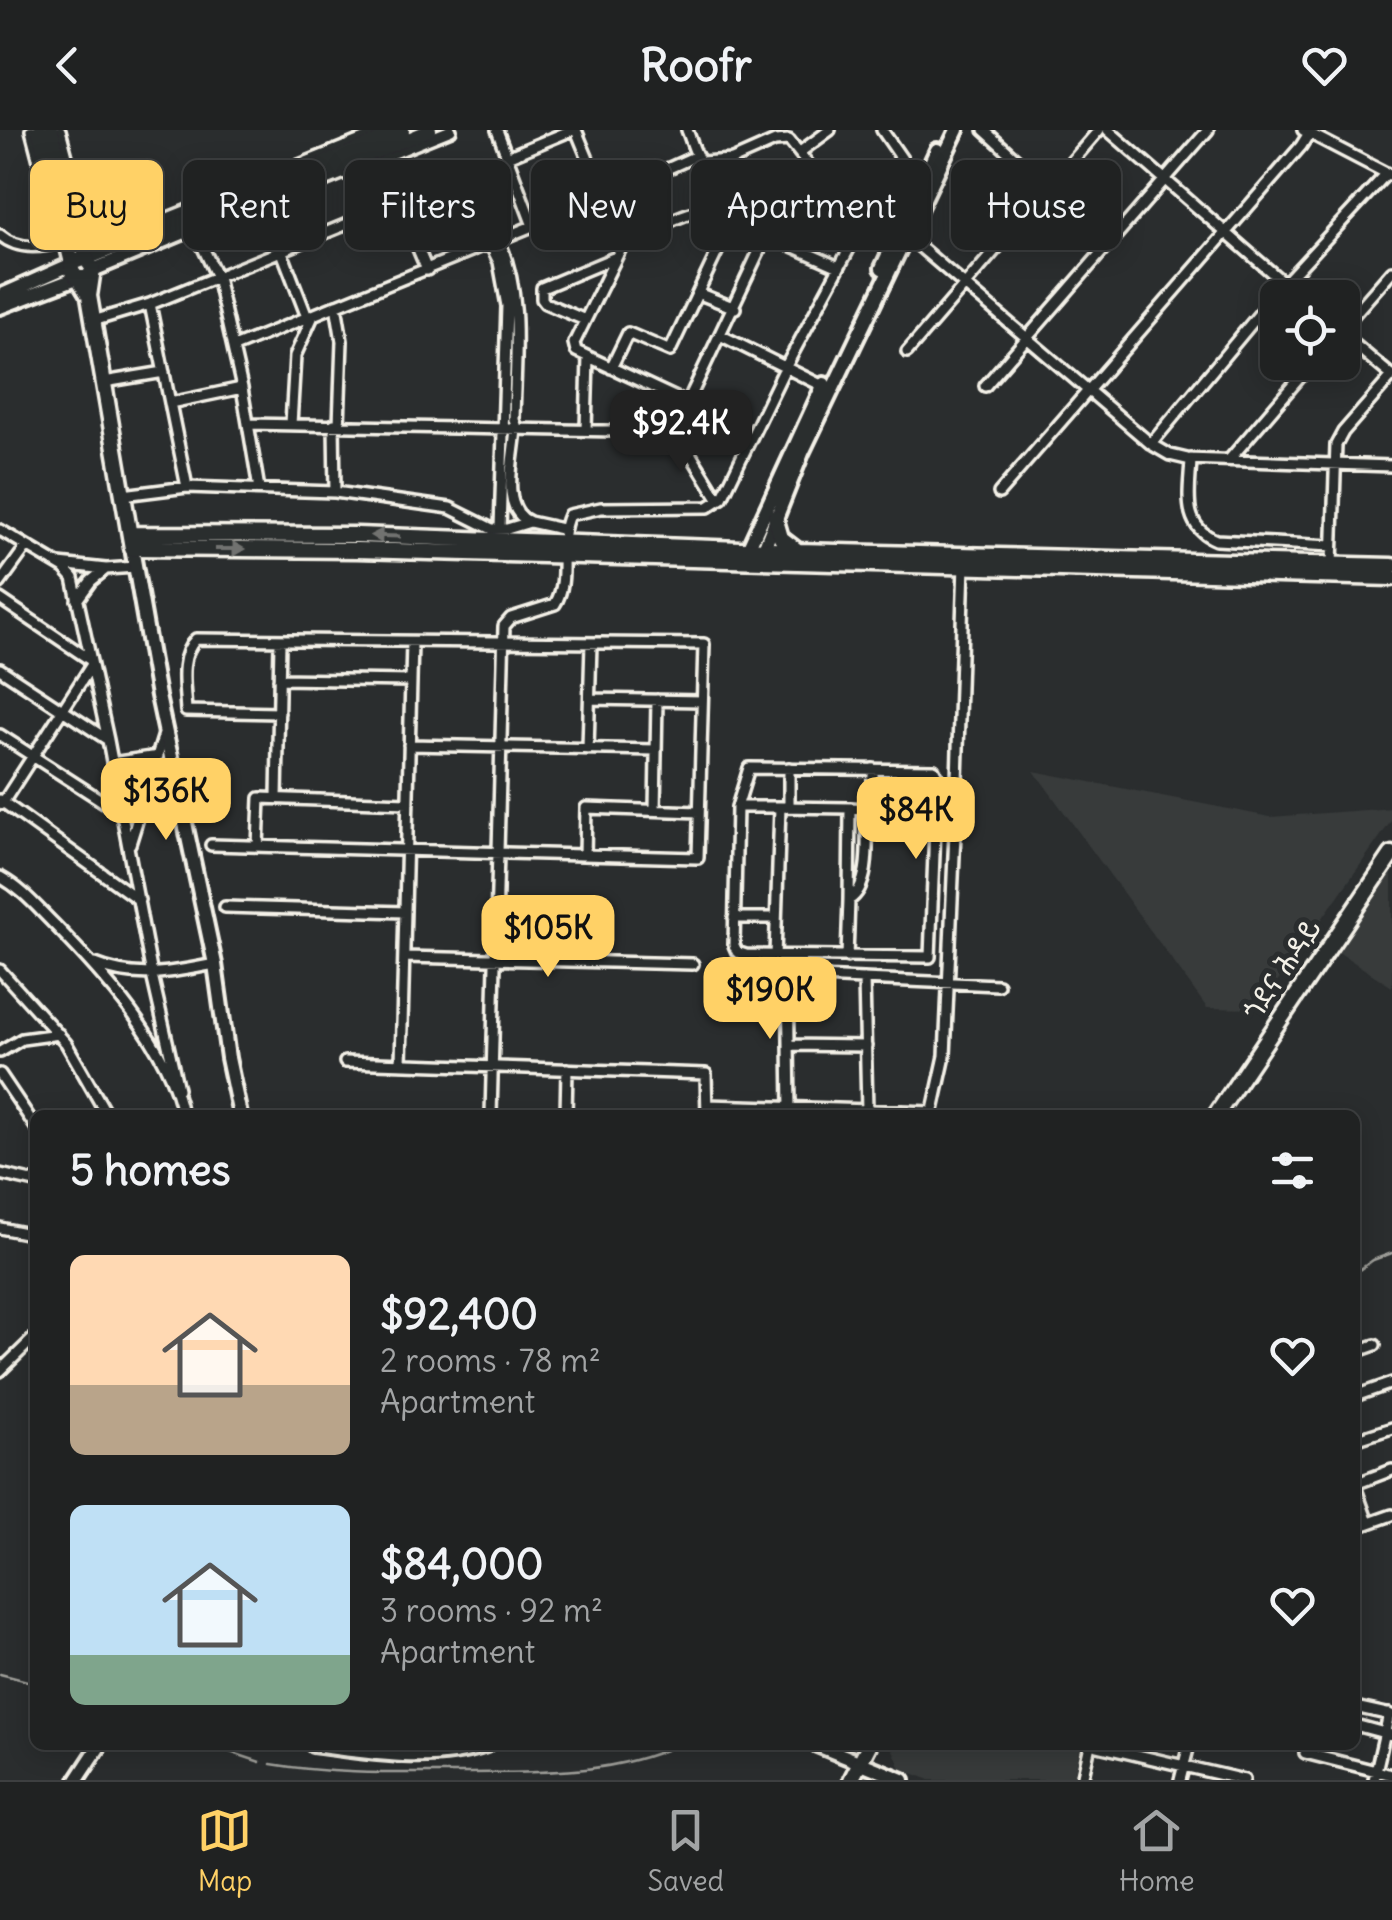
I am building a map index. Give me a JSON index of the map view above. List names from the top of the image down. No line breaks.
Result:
{"streets":{"main road":["ጎደና ሕዳይ"]},"page":{"header":"Roofr","chip":["Buy","Rent","Filters","New","Apartment","House"],"price":["$92.4K","$136K","$84K","$105K","$190K"],"heading":"5 homes","list":[{"name":"$92,400","note":"2 rooms · 78 m² · Apartment"},{"name":"$84,000","note":"3 rooms · 92 m² · Apartment"}],"tabs":["Map","Saved","Home"]}}
